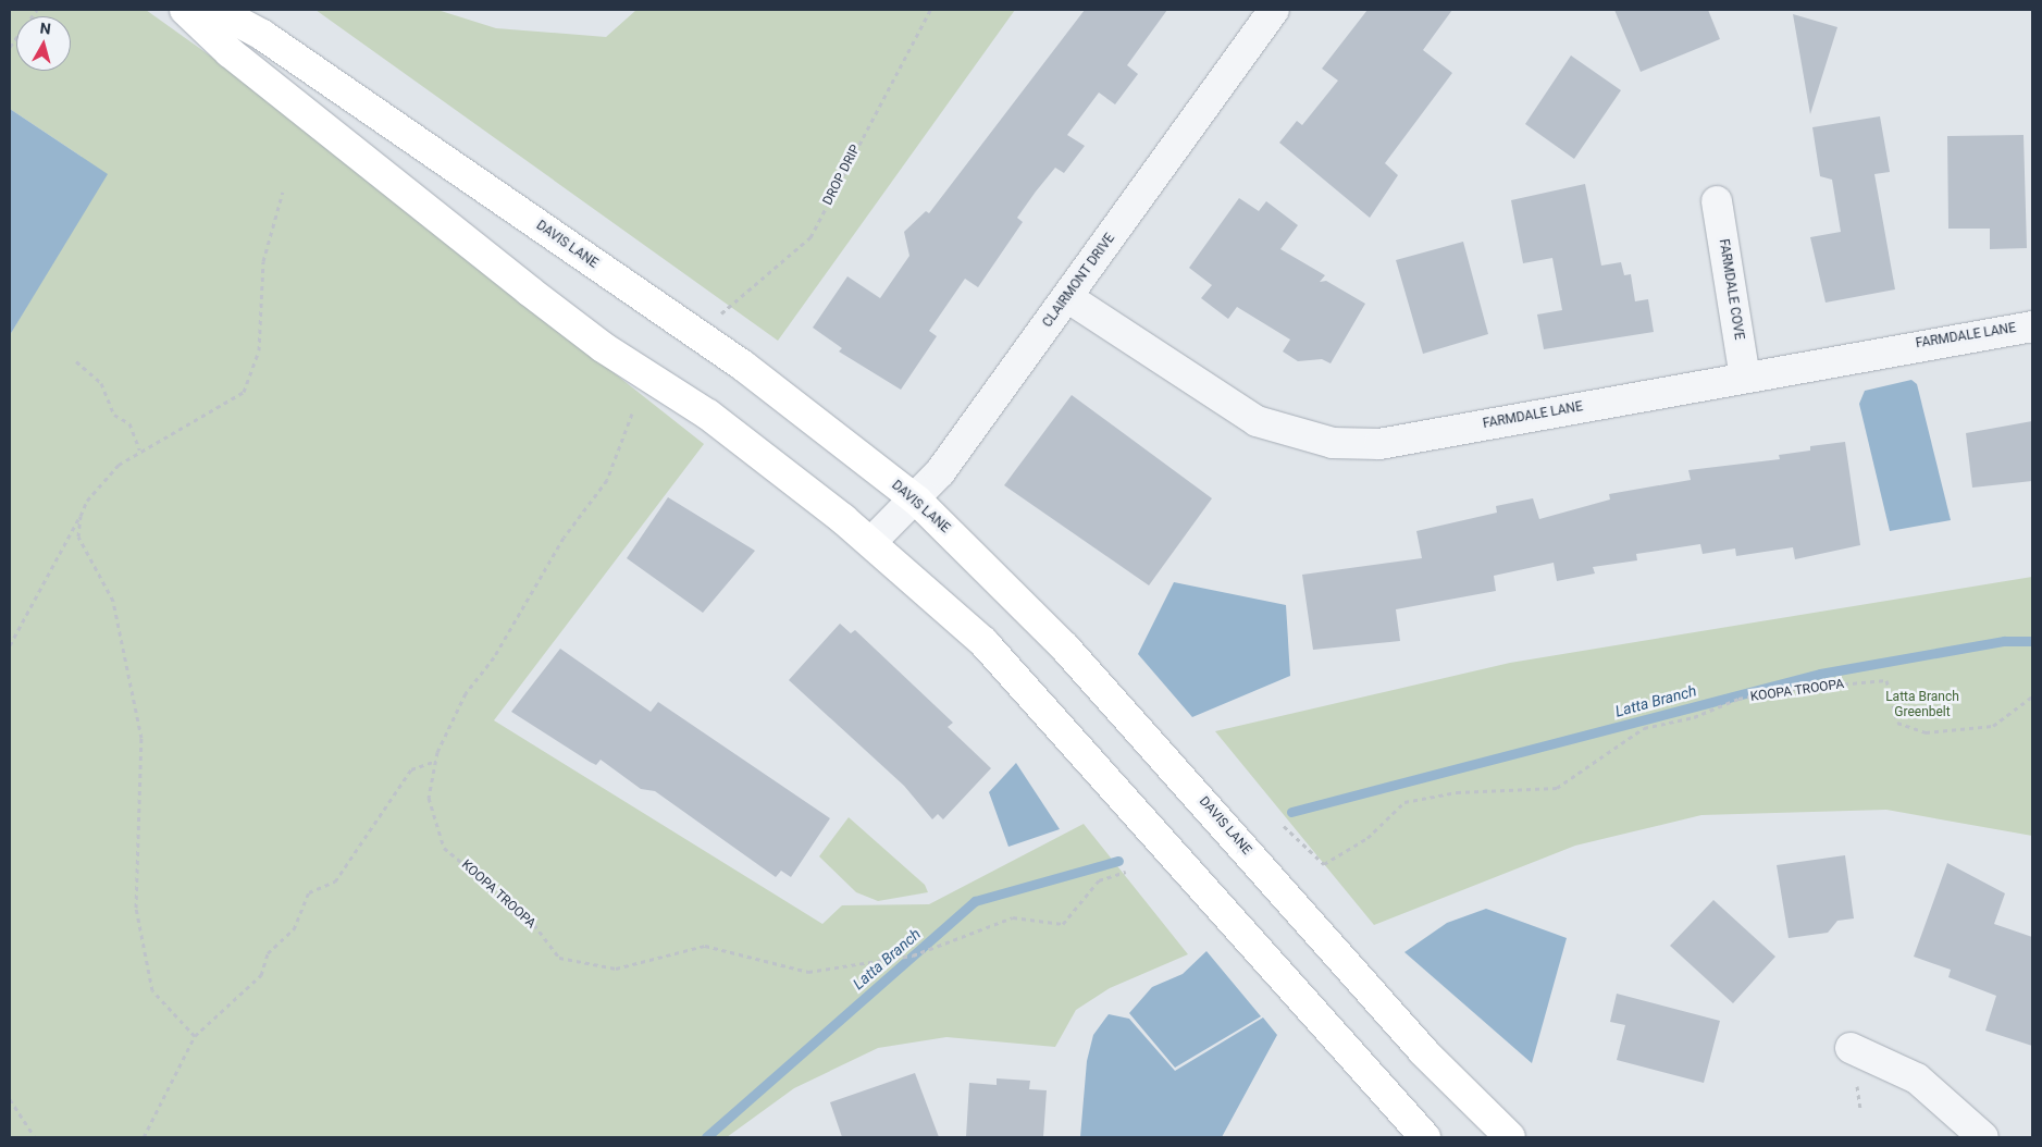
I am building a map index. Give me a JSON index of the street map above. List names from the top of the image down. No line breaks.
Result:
{"streets":{"street":["DAVIS LANE","CLAIRMONT DRIVE","FARMDALE COVE","FARMDALE LANE"],"path":["DROP DRIP","KOOPA TROOPA"]},"crossings":[["DAVIS LANE","CLAIRMONT DRIVE"],["CLAIRMONT DRIVE","FARMDALE LANE"],["FARMDALE COVE","FARMDALE LANE"]],"water":["Latta Branch"],"parks":["Latta Branch Greenbelt"],"north":"top"}
